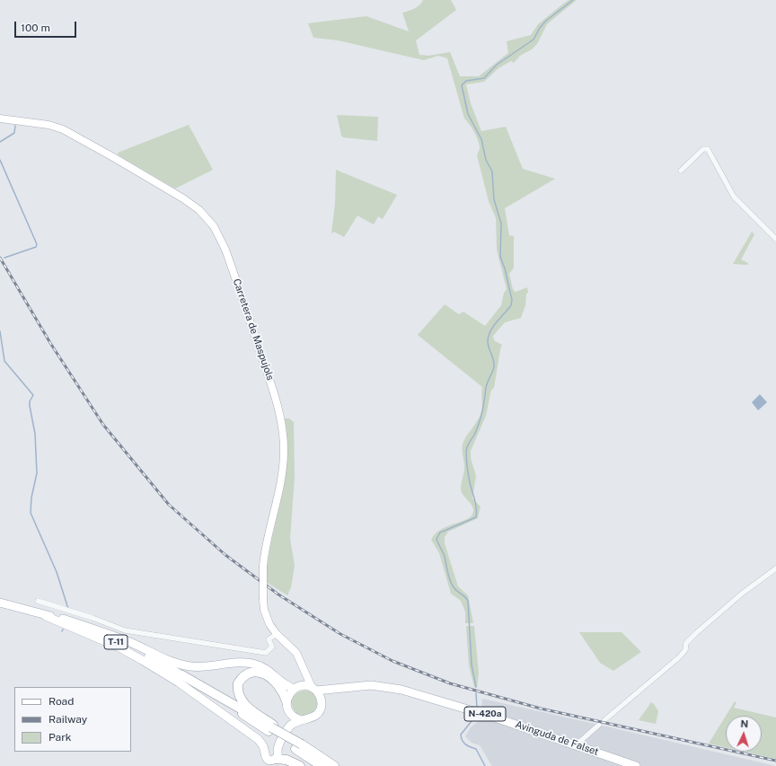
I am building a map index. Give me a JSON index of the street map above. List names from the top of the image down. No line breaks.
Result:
{"streets":{"highway":["T-11"],"main road":["N-420a","Avinguda de Falset"],"street":["Carretera de Maspujols"]},"crossings":[["Carretera de Maspujols","Avinguda de Falset"]],"legend":["Road","Railway","Park"],"scale_bar":"100 m","north":"top"}
